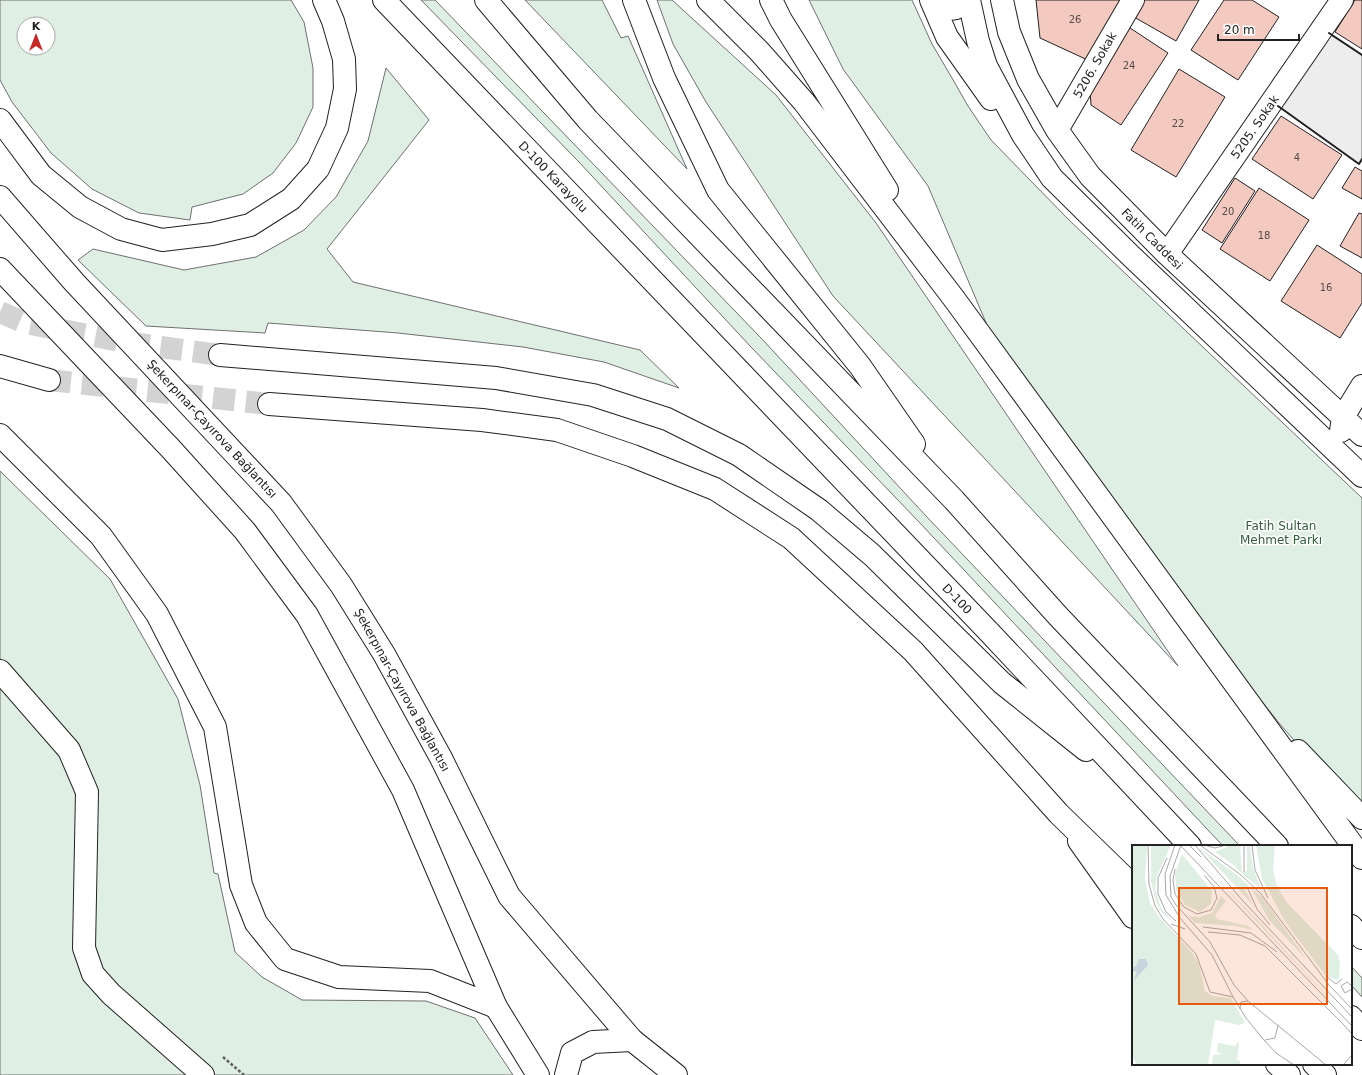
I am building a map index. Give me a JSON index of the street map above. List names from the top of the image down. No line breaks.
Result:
{"streets":{"main road":["5206. Sokak","5205. Sokak","D-100 Karayolu","Fatih Caddesi","Şekerpınar-Çayırova Bağlantısı","D-100"]},"crossings":[["5206. Sokak","Fatih Caddesi"],["5205. Sokak","Fatih Caddesi"],["D-100 Karayolu","D-100"]],"parks":["Fatih Sultan Mehmet Parkı"],"house_numbers":["26","24","22","4","20","18","16"],"scale_bar":"20 m","north":"top"}
